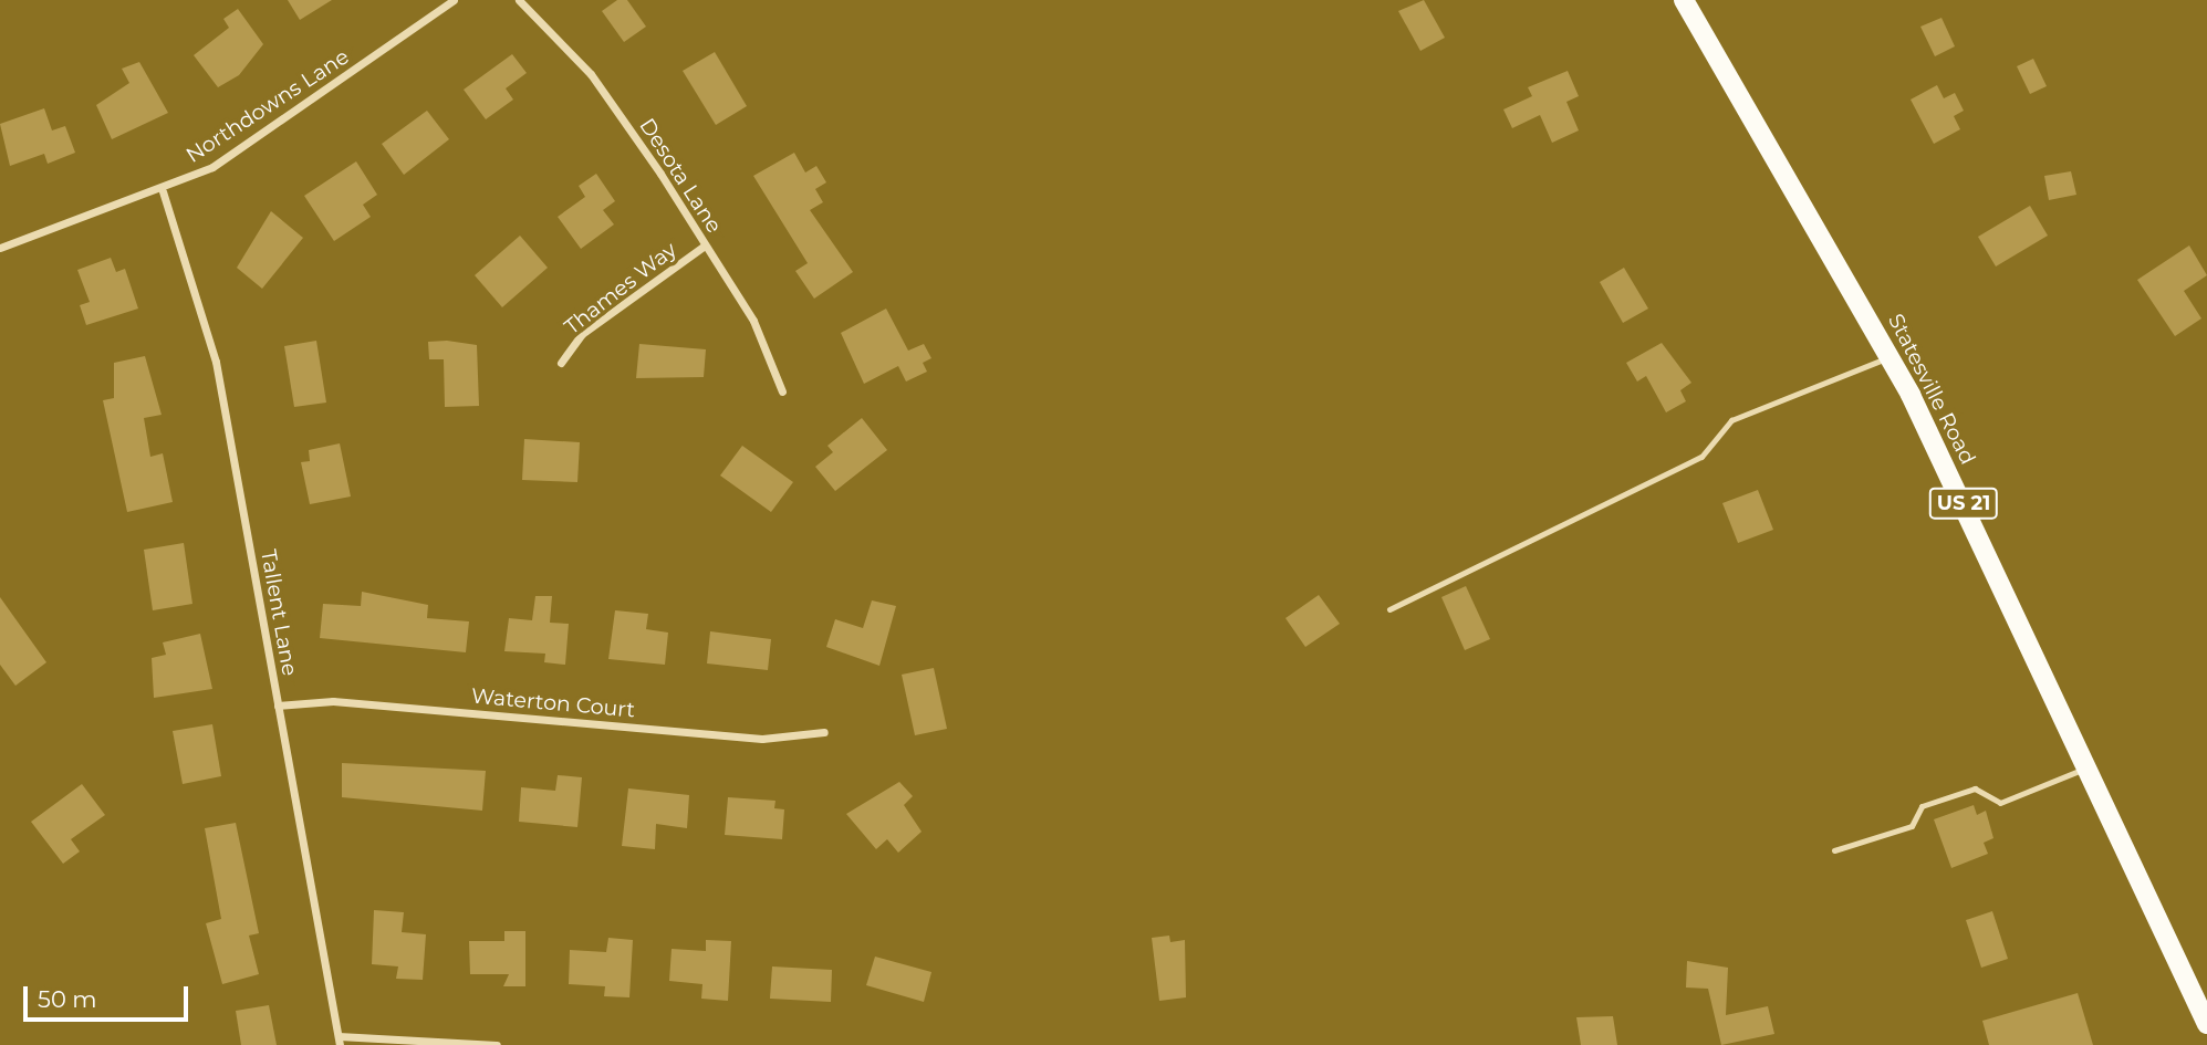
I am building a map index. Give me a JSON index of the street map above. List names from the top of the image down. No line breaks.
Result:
{"streets":{"main road":["Statesville Road","US 21"],"street":["Northdowns Lane","Desota Lane","Thames Way","Tallent Lane","Waterton Court"]},"crossings":[["Northdowns Lane","Tallent Lane"],["Desota Lane","Thames Way"],["Tallent Lane","Waterton Court"]],"scale_bar":"50 m"}
